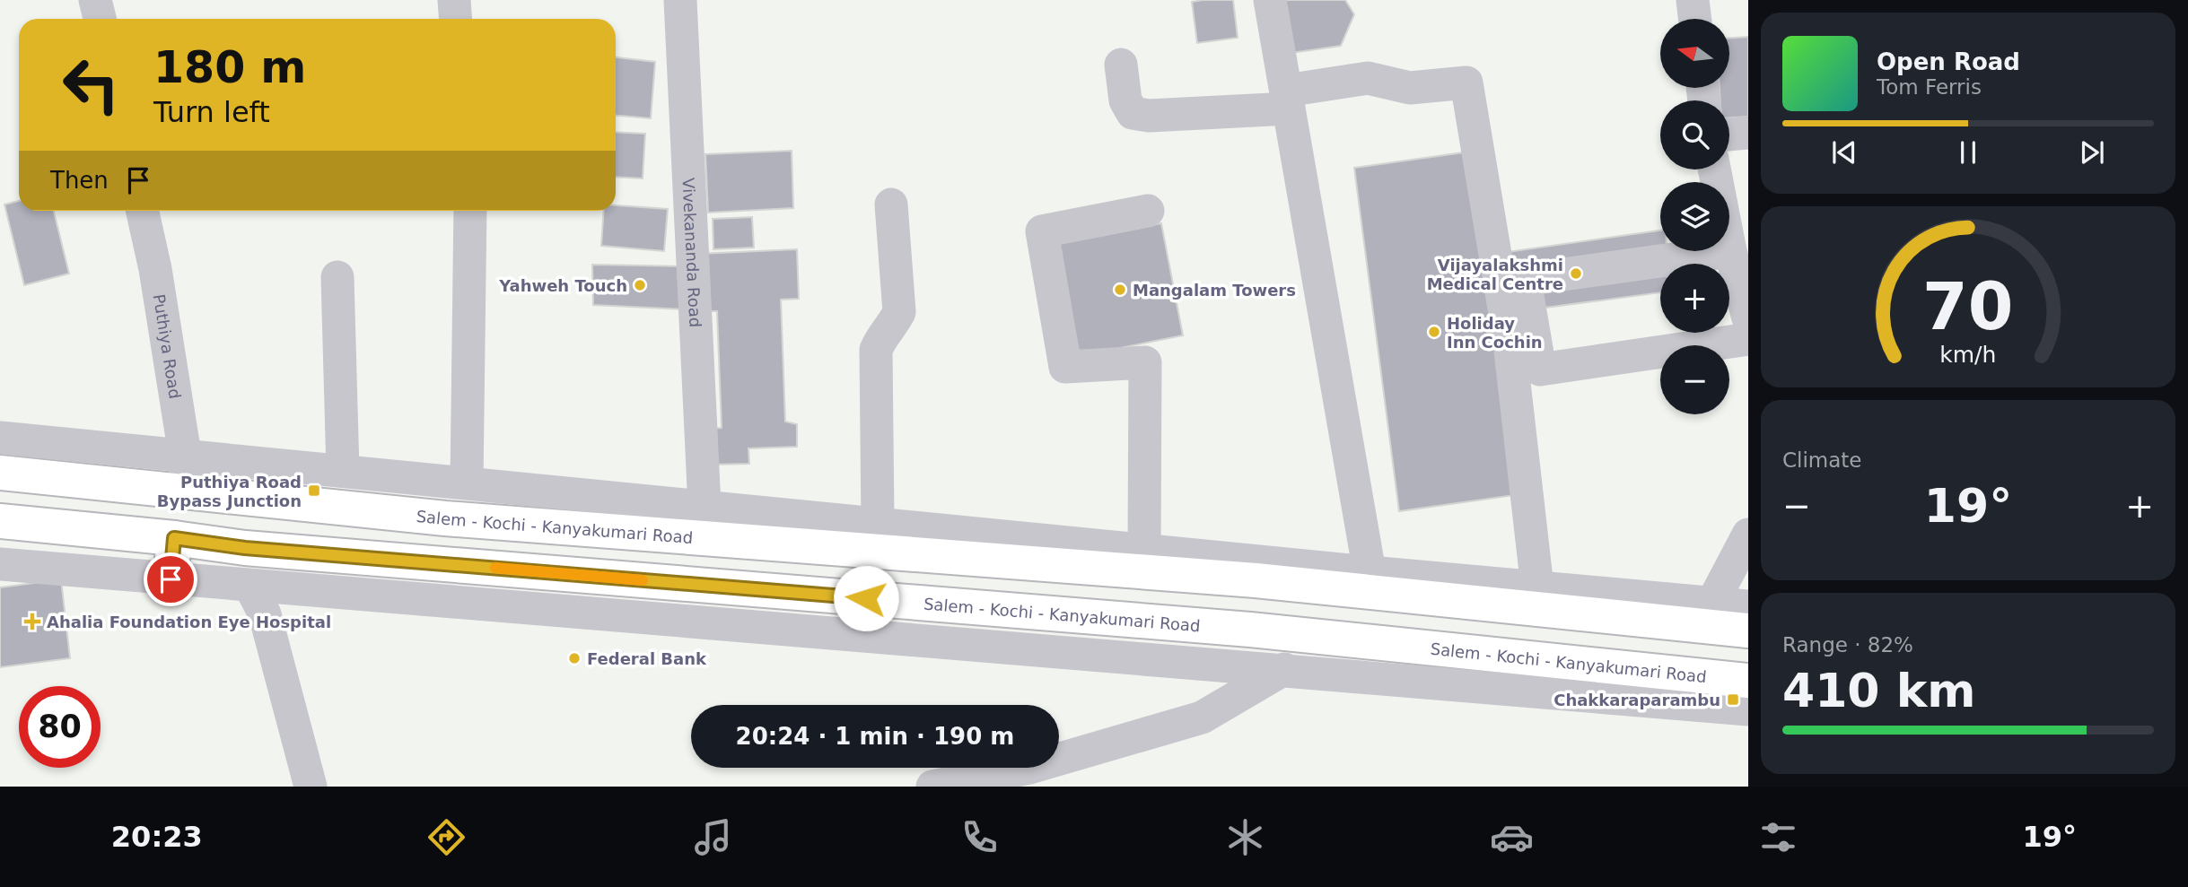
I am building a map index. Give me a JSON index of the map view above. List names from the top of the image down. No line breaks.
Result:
{"streets":{"highway":["Salem - Kochi - Kanyakumari Road"],"street":["Vivekananda Road","Puthiya Road"]},"crossings":[["Puthiya Road","Salem - Kochi - Kanyakumari Road"]],"places":{"other":["Vijayalakshmi Medical Centre","Yahweh Touch","Mangalam Towers","Holiday Inn Cochin","Federal Bank"],"transit":["Puthiya Road Bypass Junction","Chakkaraparambu"],"health":["Ahalia Foundation Eye Hospital"]},"north":"left","page":{"map_buttons":["+","−"],"turn":["180 m","Turn left"],"song":["Open Road","Tom Ferris"],"then":"Then","tile":["Climate",["Range · 82%","410 km"]],"heat":["−","19°","+"],"limit":"80","trip":"20:24 · 1 min · 190 m","tabs":["20:23","19°"],"gauge":["70","km/h"]}}
